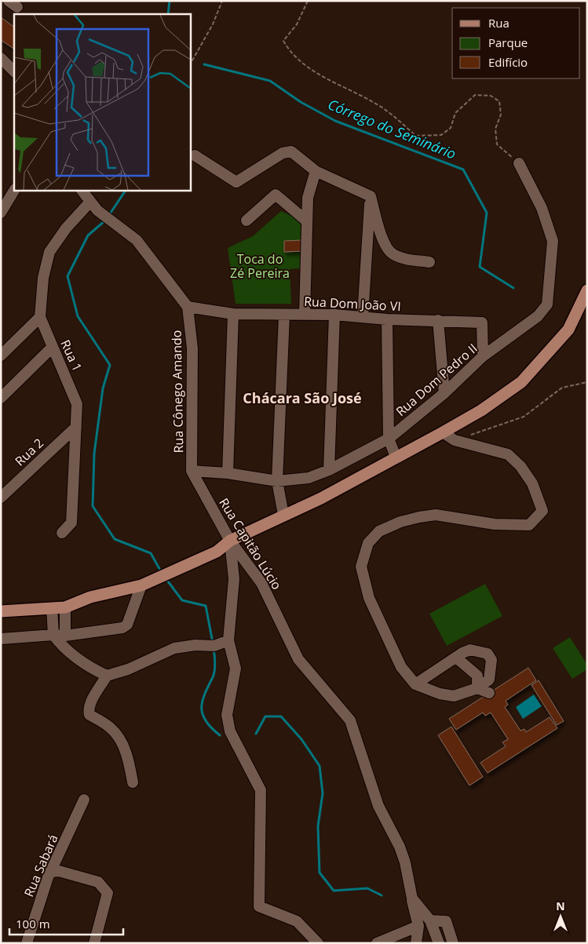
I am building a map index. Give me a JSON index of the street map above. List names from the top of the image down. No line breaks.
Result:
{"streets":{"street":["Rua Dom João VI","Rua 1","Rua Dom Pedro II","Rua Cônego Amando","Rua 2","Rua Capitão Lúcio","Rua Sabará"]},"crossings":[["Rua Dom João VI","Rua Dom Pedro II"],["Rua Dom João VI","Rua Cônego Amando"],["Rua 1","Rua Cônego Amando"],["Rua 1","Rua 2"],["Rua Dom Pedro II","Rua Cônego Amando"],["Rua Dom Pedro II","Rua Capitão Lúcio"],["Rua Cônego Amando","Rua Capitão Lúcio"]],"districts":["Chácara São José"],"water":["Córrego do Seminário"],"parks":["Toca do Zé Pereira"],"legend":["Rua","Parque","Edifício"],"scale_bar":"100 m","north":"top"}
